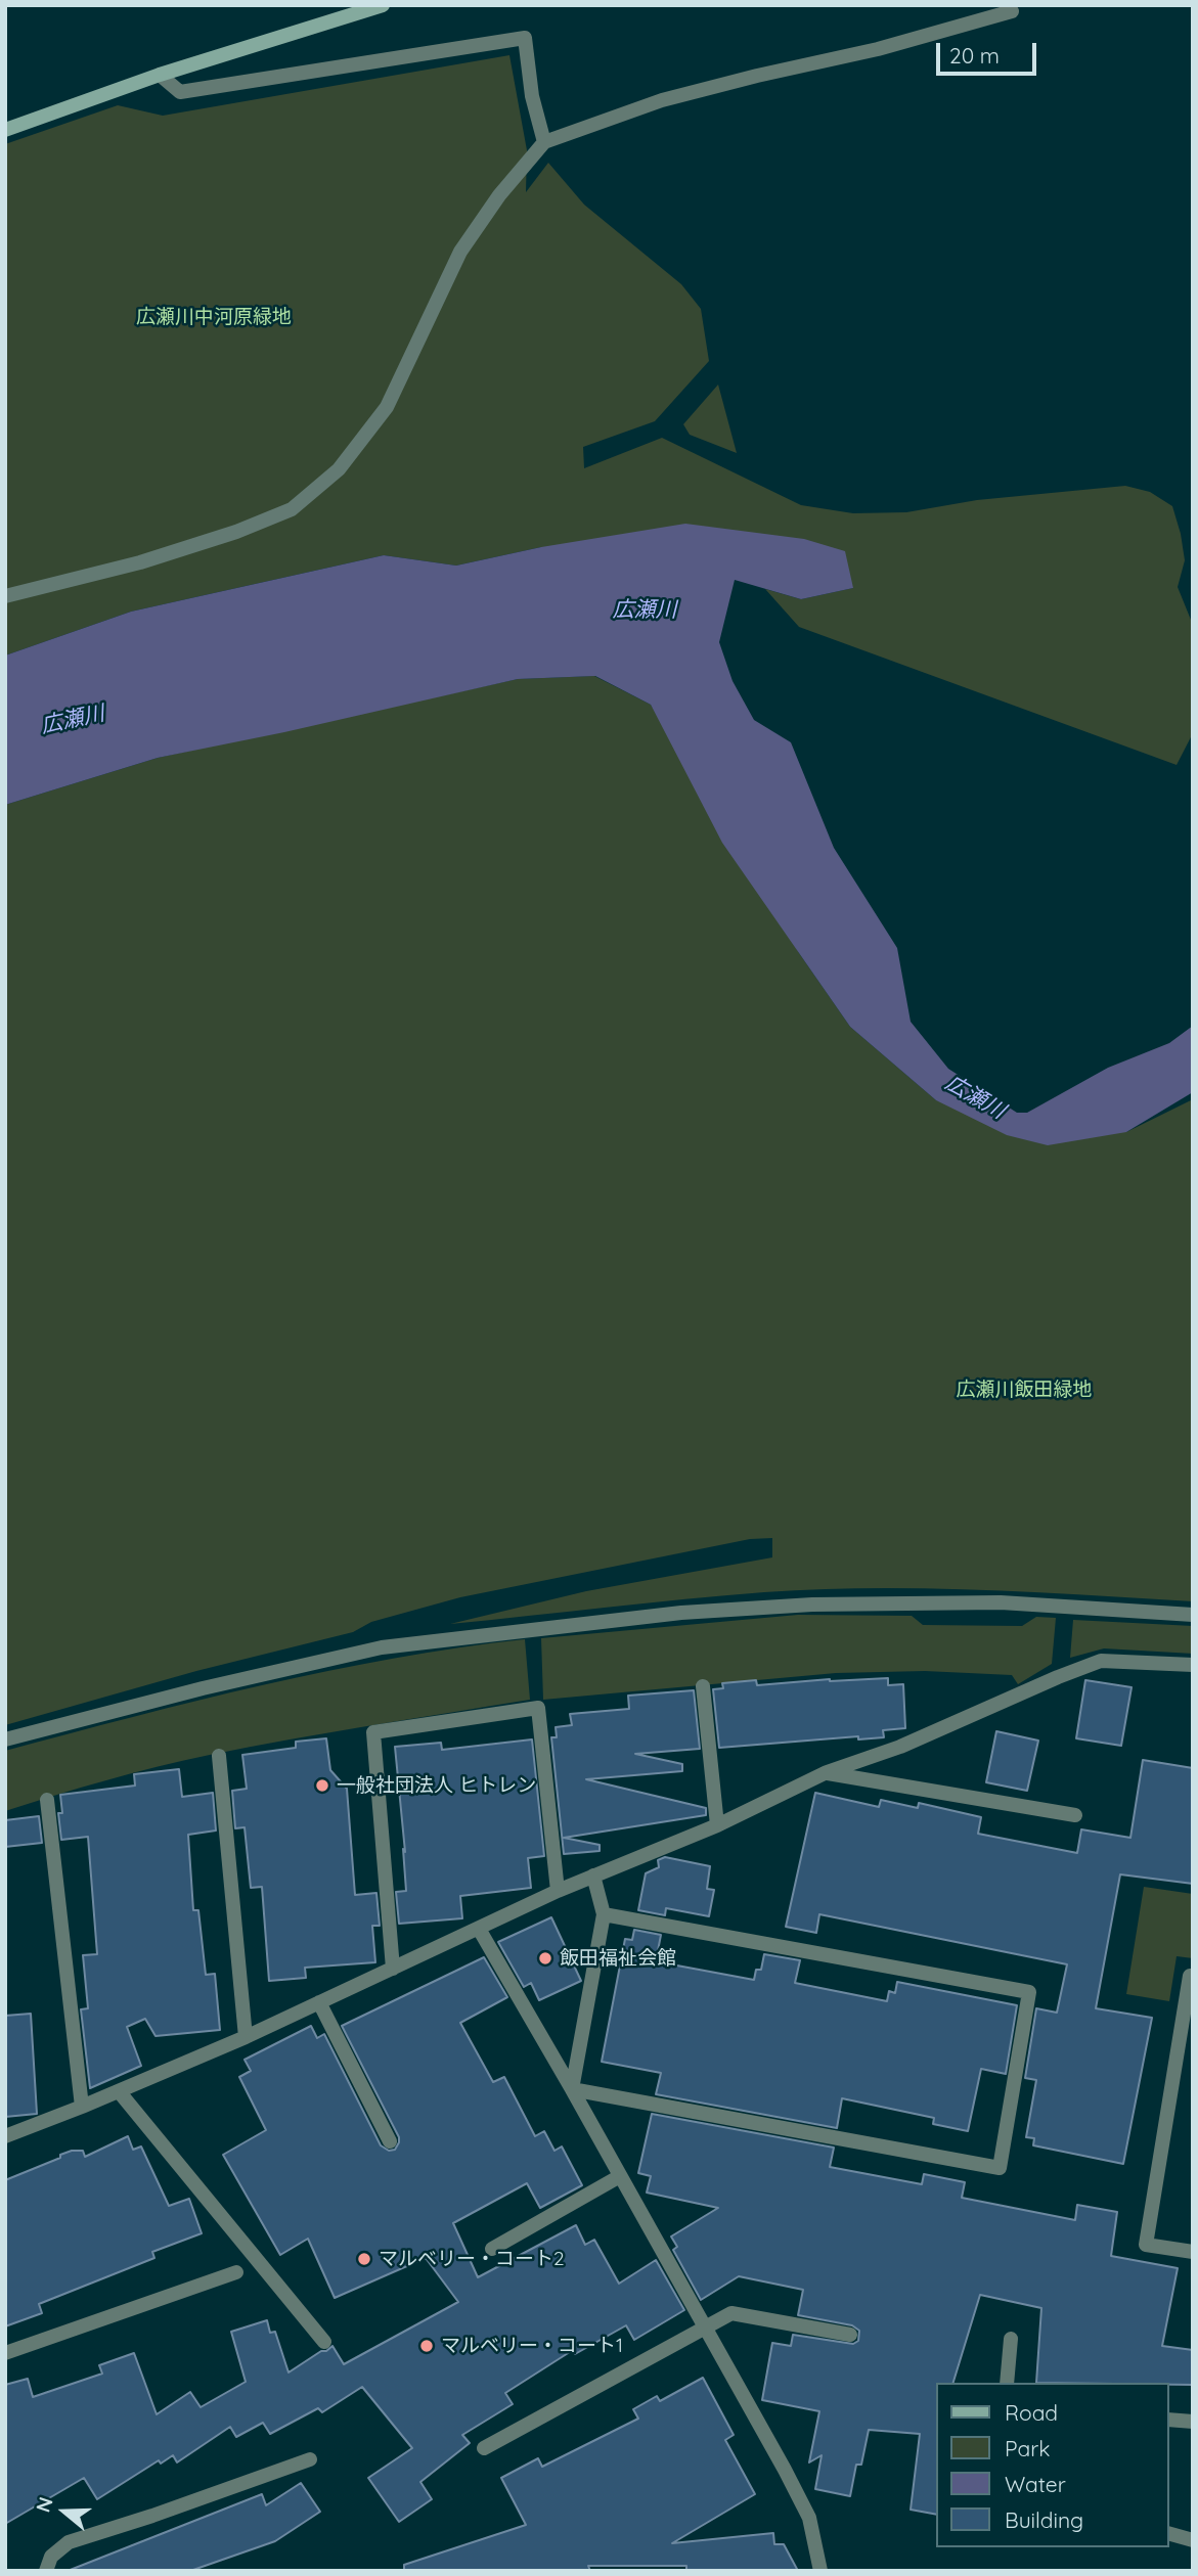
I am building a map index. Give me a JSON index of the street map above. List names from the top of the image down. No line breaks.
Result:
{"water":["広瀬川"],"parks":["広瀬川中河原緑地","広瀬川飯田緑地"],"places":["一般社団法人 ヒトレン","飯田福祉会館","マルベリー・コート2","マルベリー・コート1"],"legend":["Road","Park","Water","Building"],"scale_bar":"20 m","north":"left"}
